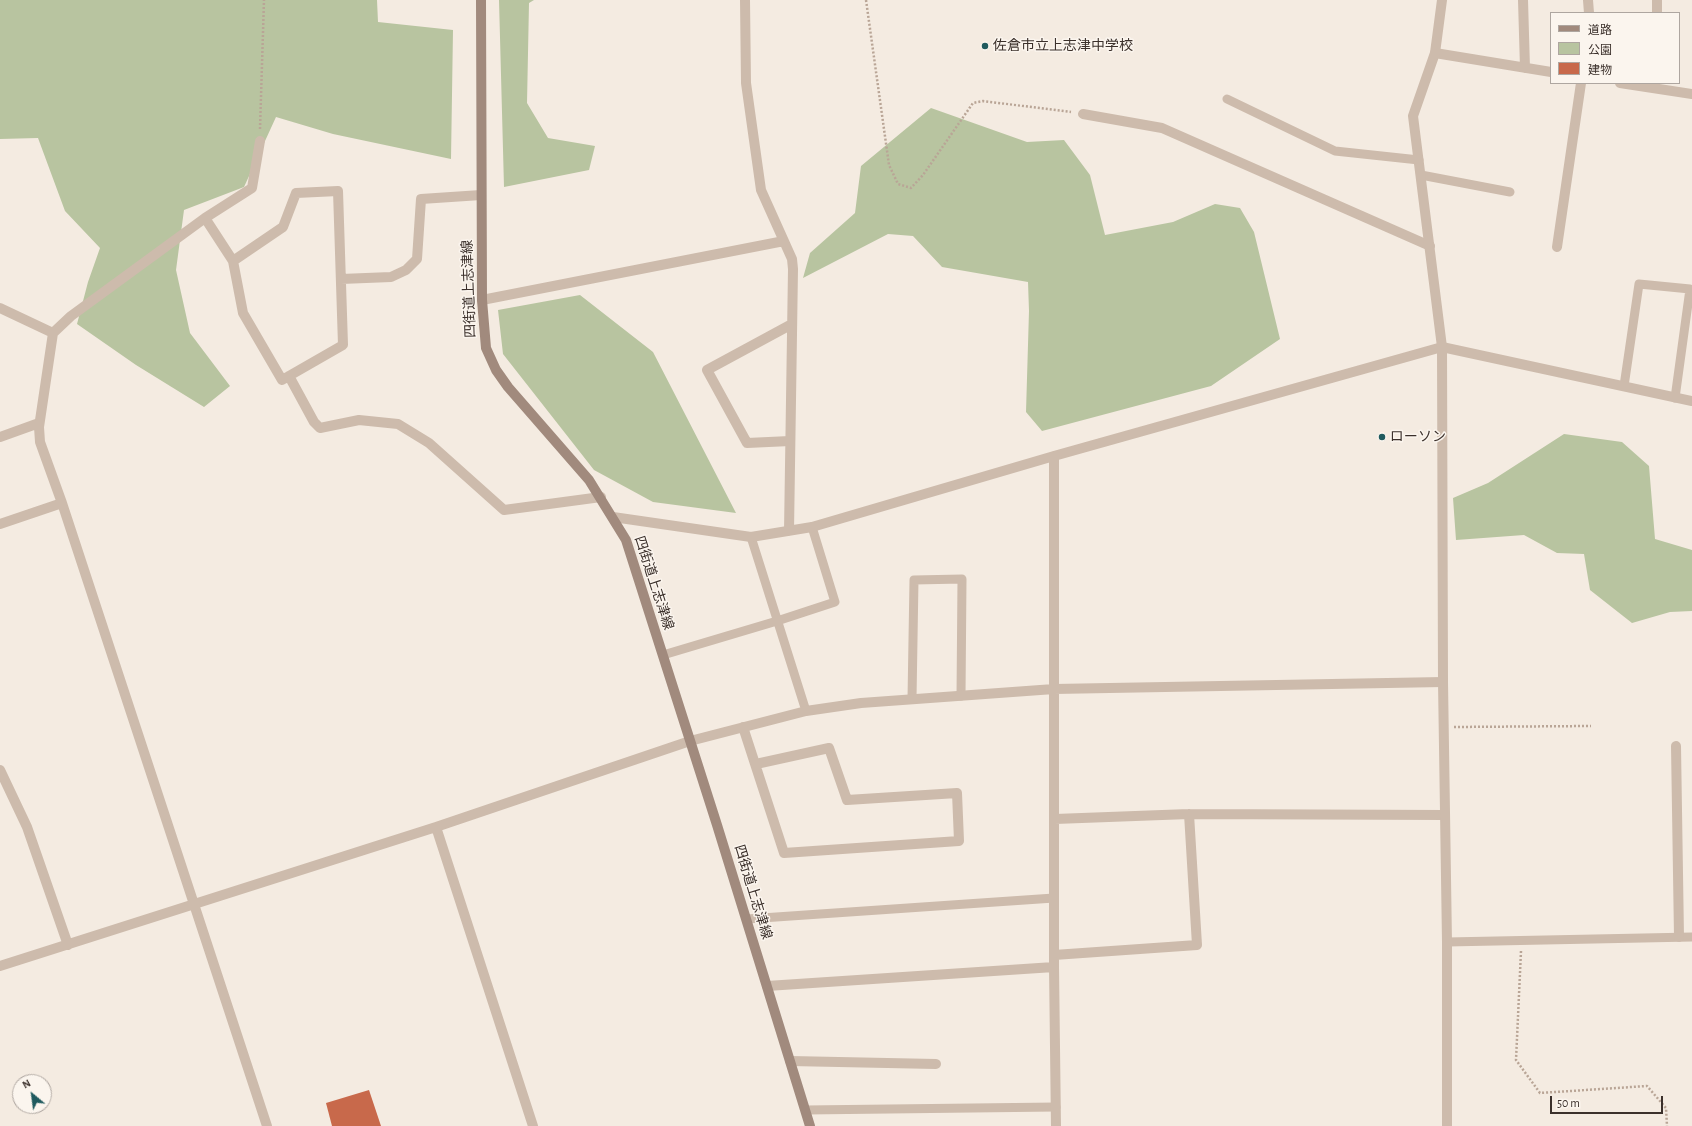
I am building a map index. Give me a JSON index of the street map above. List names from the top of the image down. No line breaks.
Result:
{"streets":{"main road":["四街道上志津線"]},"places":["佐倉市立上志津中学校","ローソン"],"legend":["道路","公園","建物"],"scale_bar":"50 m","north":"top left"}
